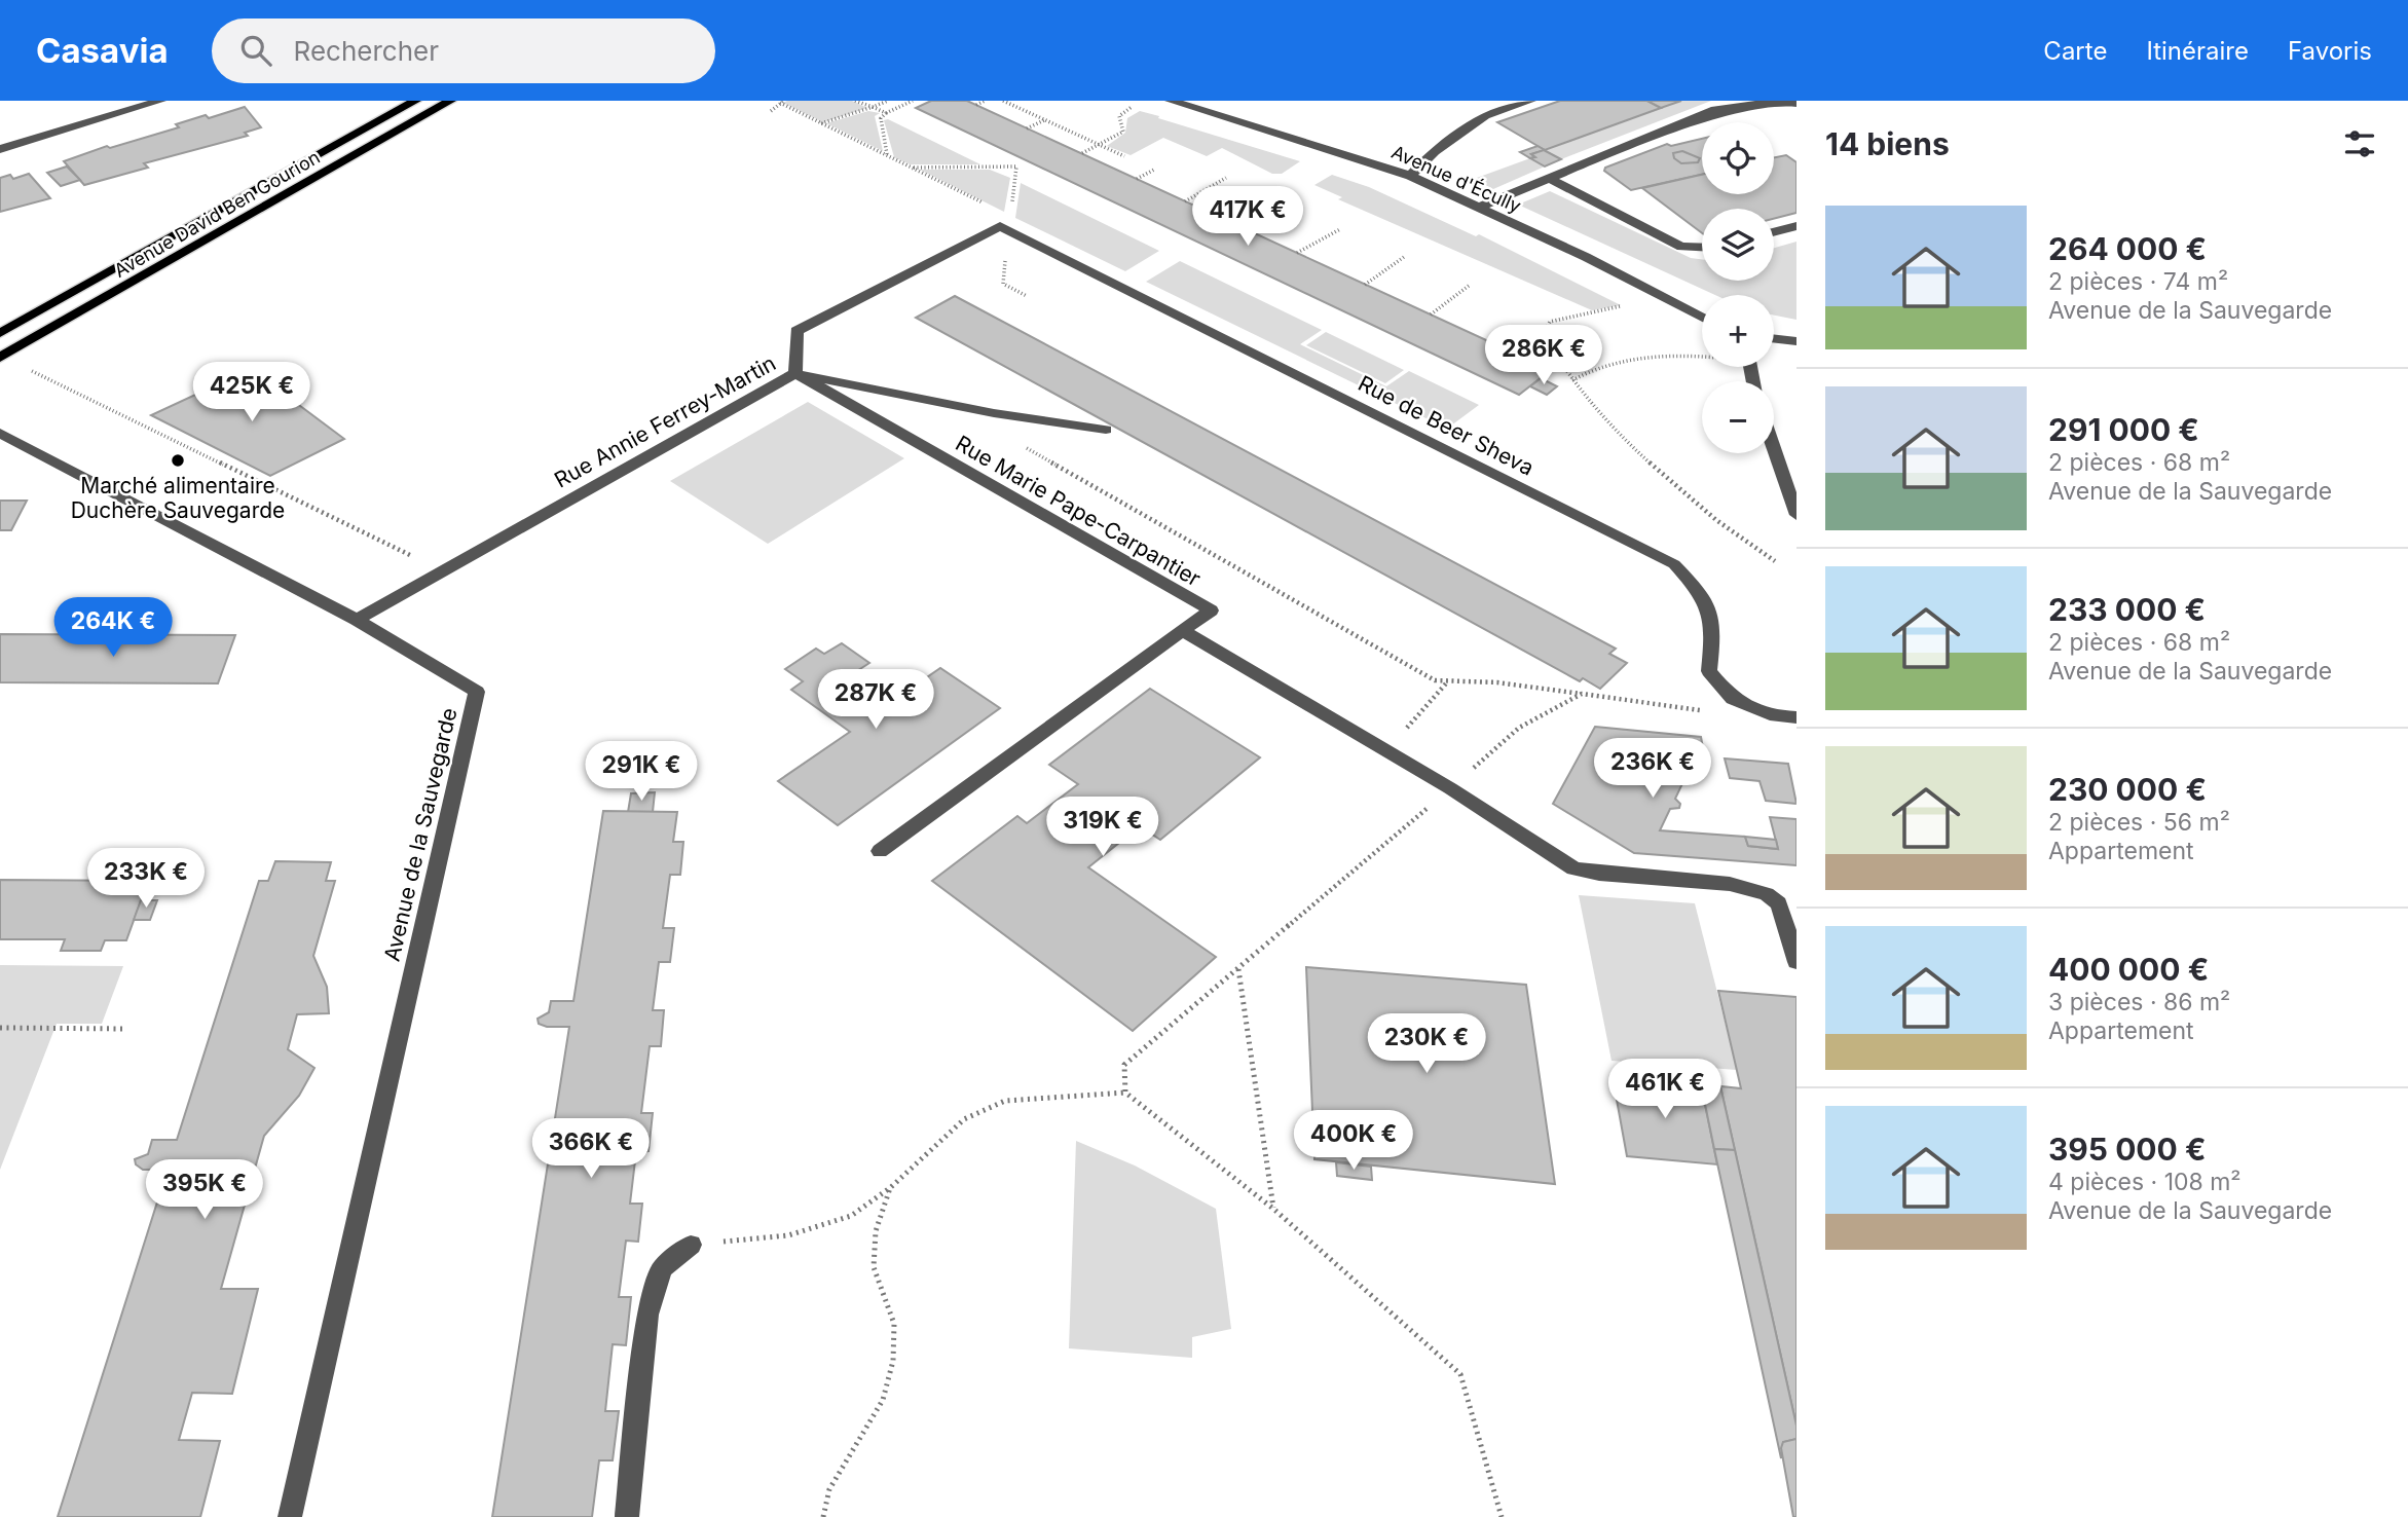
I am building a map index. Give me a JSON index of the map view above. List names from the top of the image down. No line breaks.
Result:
{"streets":{"main road":["Avenue David Ben Gourion"],"street":["Avenue d'Écully","Rue Annie Ferrey-Martin","Rue de Beer Sheva","Rue Marie Pape-Carpantier","Avenue de la Sauvegarde"]},"crossings":[["Rue Annie Ferrey-Martin","Rue de Beer Sheva"],["Rue Annie Ferrey-Martin","Rue Marie Pape-Carpantier"],["Rue Annie Ferrey-Martin","Avenue de la Sauvegarde"]],"places":["Marché alimentaire Duchère Sauvegarde"],"page":{"header":"Casavia","search":"Rechercher","nav":["Carte","Itinéraire","Favoris"],"heading":"14 biens","map_buttons":["+","−"],"price":["417K €","286K €","425K €","264K €","287K €","236K €","291K €","319K €","233K €","230K €","461K €","400K €","366K €","395K €"],"list":[{"name":"264 000 €","note":"2 pièces · 74 m² · Avenue de la Sauvegarde"},{"name":"291 000 €","note":"2 pièces · 68 m² · Avenue de la Sauvegarde"},{"name":"233 000 €","note":"2 pièces · 68 m² · Avenue de la Sauvegarde"},{"name":"230 000 €","note":"2 pièces · 56 m² · Appartement"},{"name":"400 000 €","note":"3 pièces · 86 m² · Appartement"},{"name":"395 000 €","note":"4 pièces · 108 m² · Avenue de la Sauvegarde"}]}}
